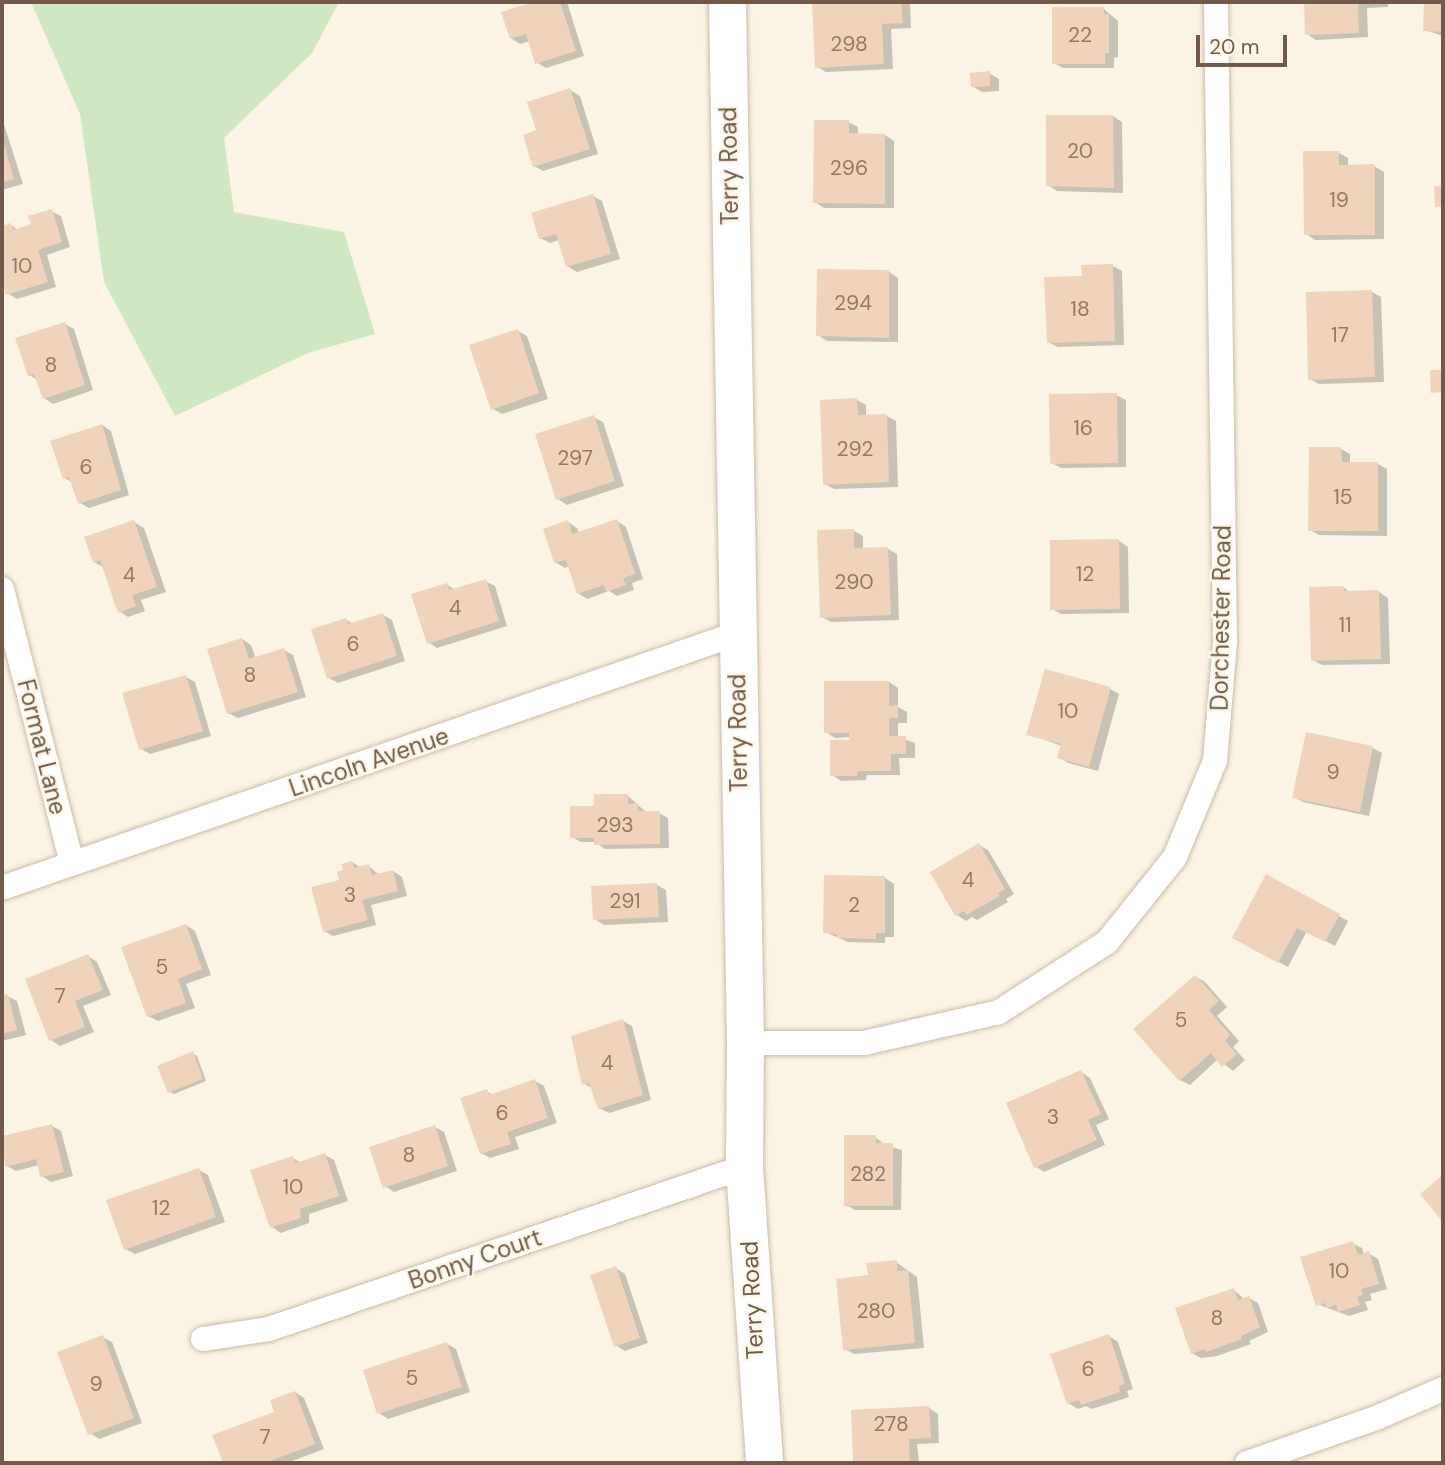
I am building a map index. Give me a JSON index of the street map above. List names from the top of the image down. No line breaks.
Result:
{"streets":{"street":["Terry Road","Dorchester Road","Format Lane","Lincoln Avenue","Bonny Court"]},"crossings":[["Terry Road","Dorchester Road"],["Terry Road","Lincoln Avenue"],["Terry Road","Bonny Court"],["Format Lane","Lincoln Avenue"]],"house_numbers":["22","298","20","296","19","10","294","18","17","8","16","292","297","6","15","12","4","290","4","11","6","8","10","9","293","4","3","291","2","5","7","5","4","6","3","8","282","10","12","10","280","8","6","5","9","278","7"],"scale_bar":"20 m"}
